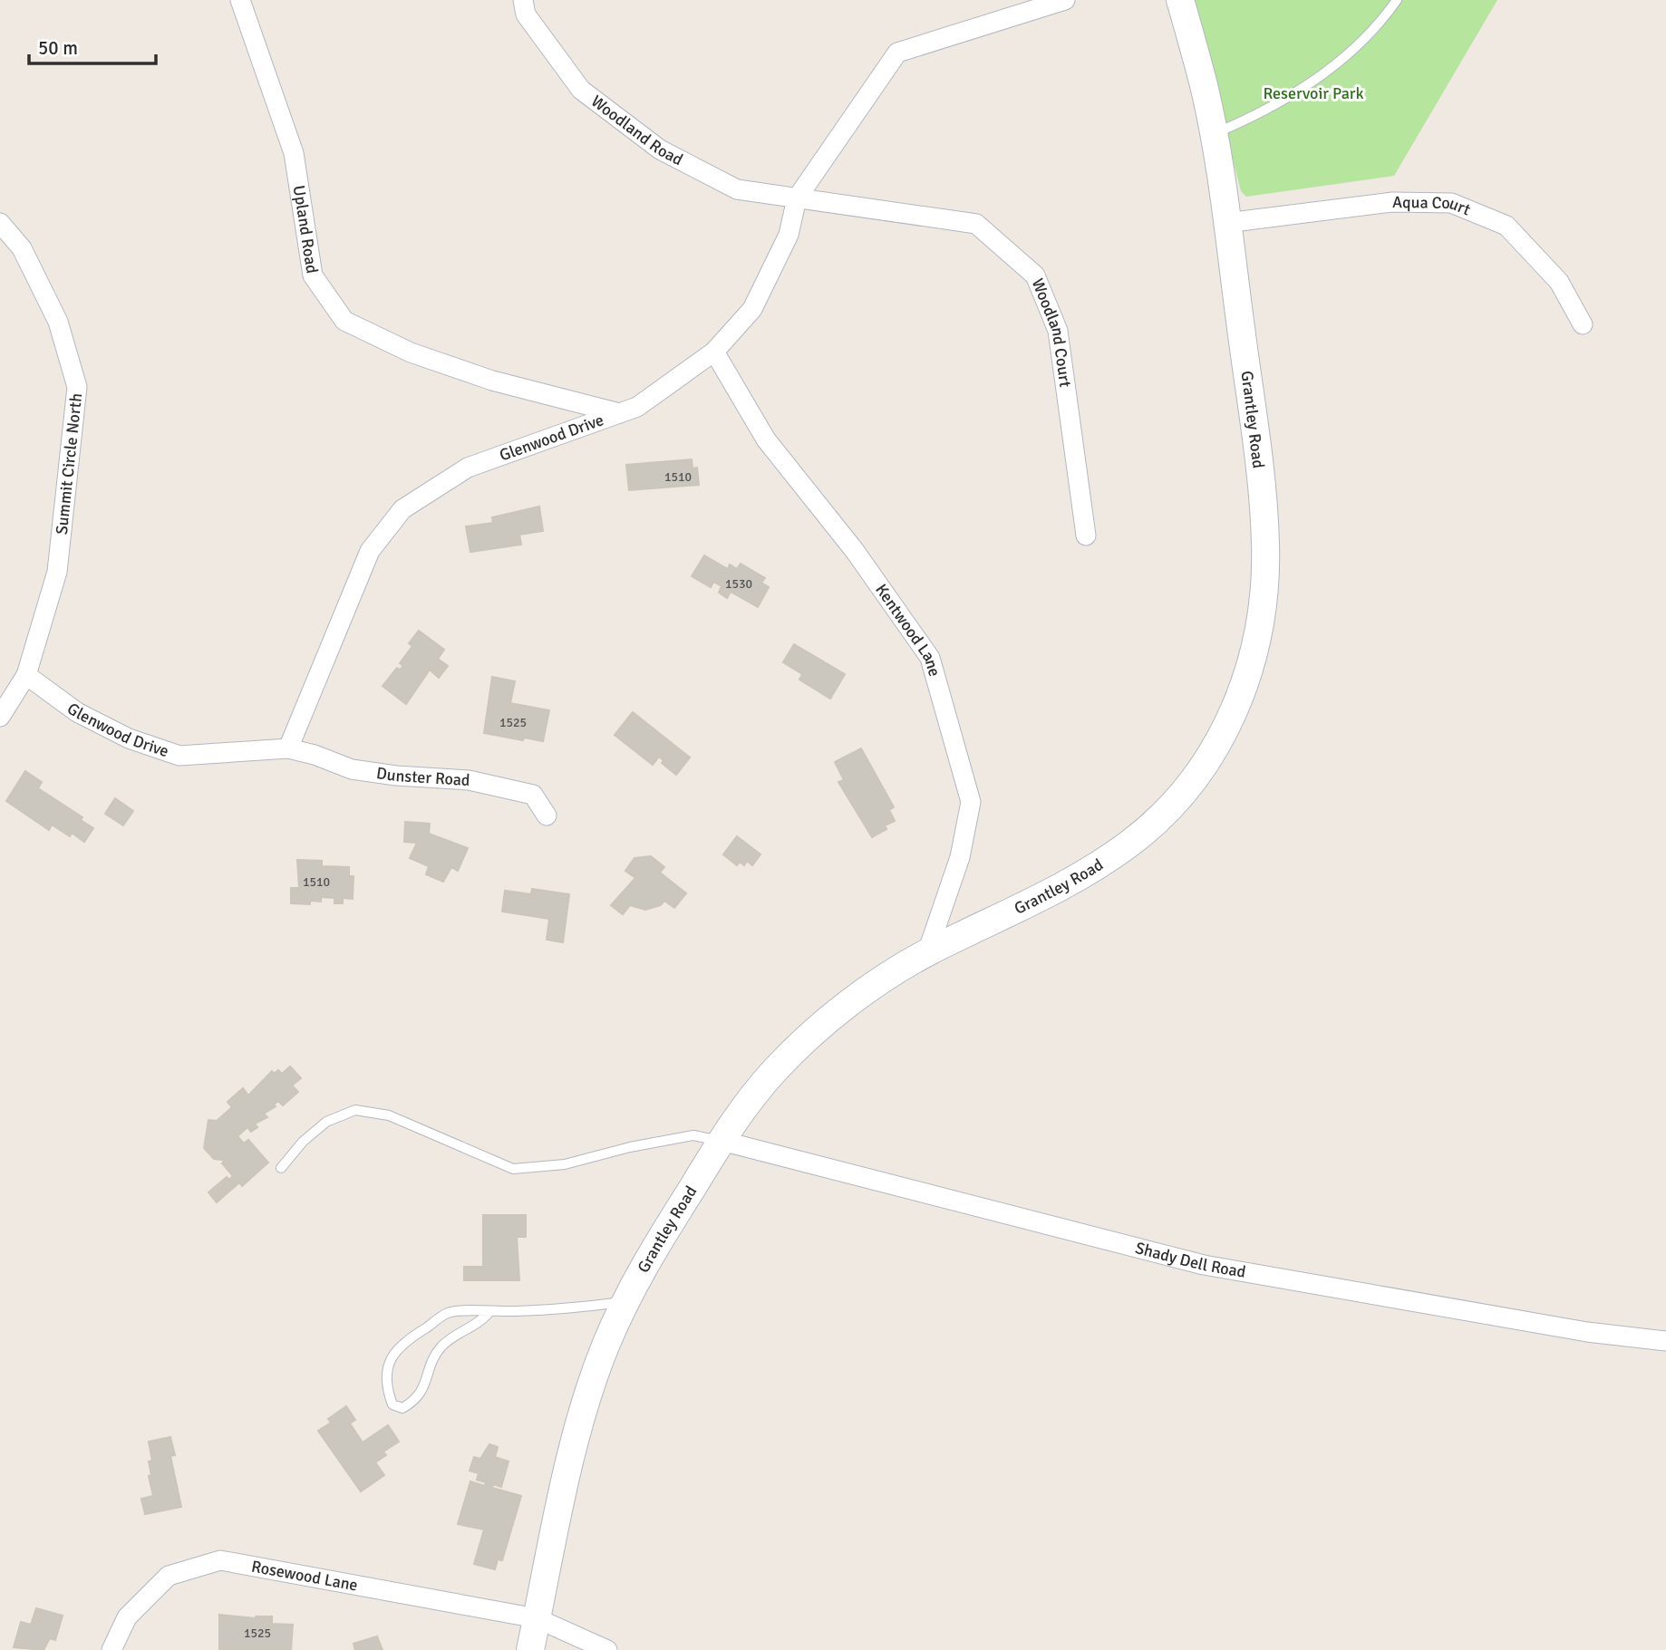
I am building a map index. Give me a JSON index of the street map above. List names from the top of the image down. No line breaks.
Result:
{"streets":{"street":["Woodland Road","Aqua Court","Upland Road","Woodland Court","Grantley Road","Glenwood Drive","Summit Circle North","Kentwood Lane","Dunster Road","Shady Dell Road","Rosewood Lane"]},"crossings":[["Woodland Road","Woodland Court"],["Woodland Road","Glenwood Drive"],["Aqua Court","Grantley Road"],["Upland Road","Glenwood Drive"],["Woodland Court","Glenwood Drive"],["Grantley Road","Kentwood Lane"],["Grantley Road","Shady Dell Road"],["Grantley Road","Rosewood Lane"],["Glenwood Drive","Summit Circle North"],["Glenwood Drive","Kentwood Lane"],["Glenwood Drive","Dunster Road"]],"parks":["Reservoir Park"],"house_numbers":["1510","1530","1525","1510","1525"],"scale_bar":"50 m"}
